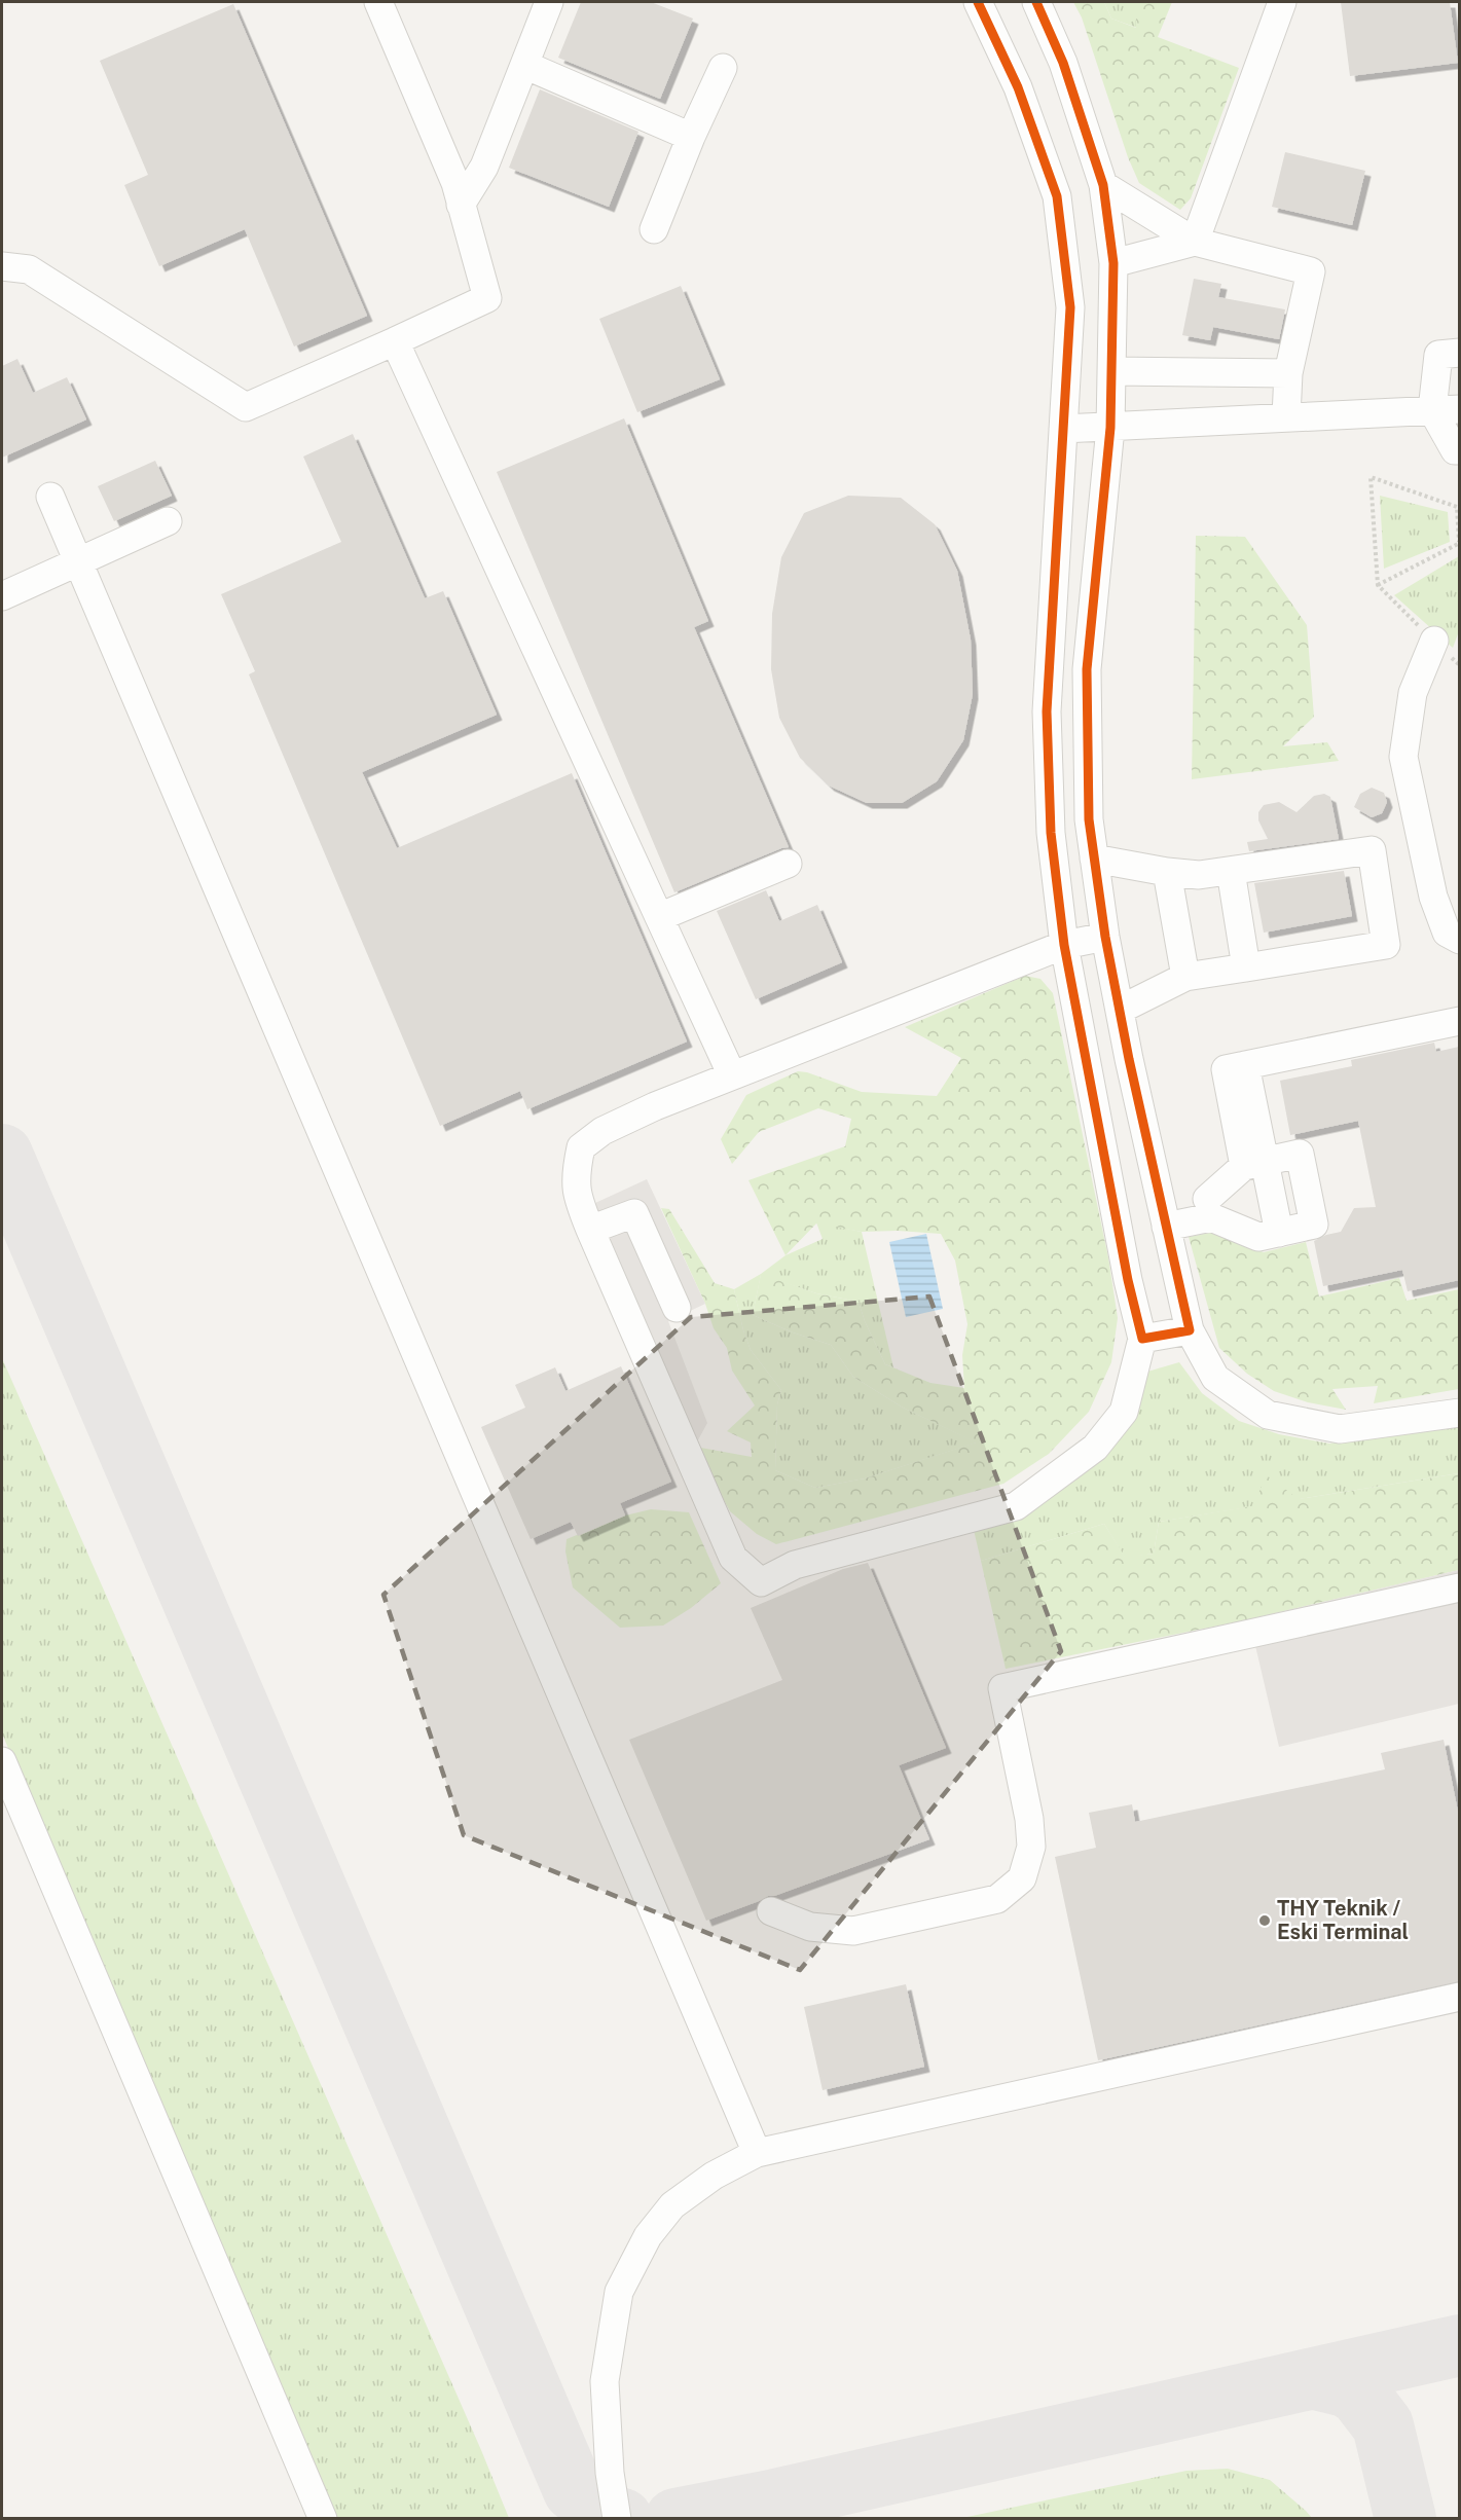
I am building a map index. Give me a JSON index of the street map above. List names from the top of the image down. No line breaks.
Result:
{"places":["THY Teknik / Eski Terminal"]}
